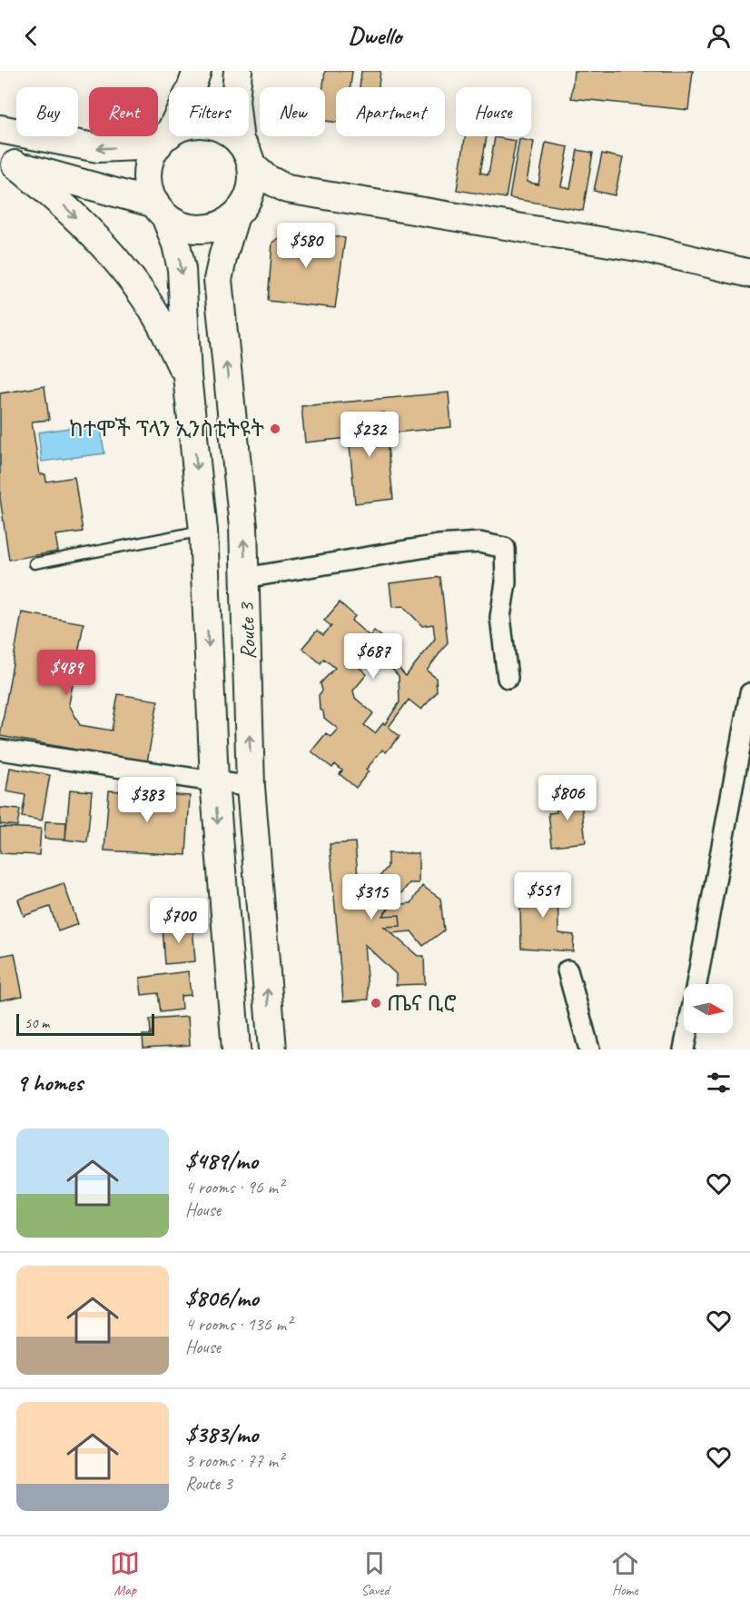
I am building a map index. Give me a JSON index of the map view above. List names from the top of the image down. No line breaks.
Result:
{"streets":{"main road":["Route 3"]},"places":["ከተሞች ፕላን ኢንስቲትዩት","ጤና ቢሮ"],"scale_bar":"50 m","north":"right","page":{"header":"Dwello","chip":["Buy","Rent","Filters","New","Apartment","House"],"price":["$580","$232","$687","$489","$806","$383","$551","$315","$700"],"scale":"50 m","heading":"9 homes","list":[{"name":"$489/mo","note":"4 rooms · 96 m² · House"},{"name":"$806/mo","note":"4 rooms · 136 m² · House"},{"name":"$383/mo","note":"3 rooms · 77 m² · Route 3"}],"tabs":["Map","Saved","Home"]}}
